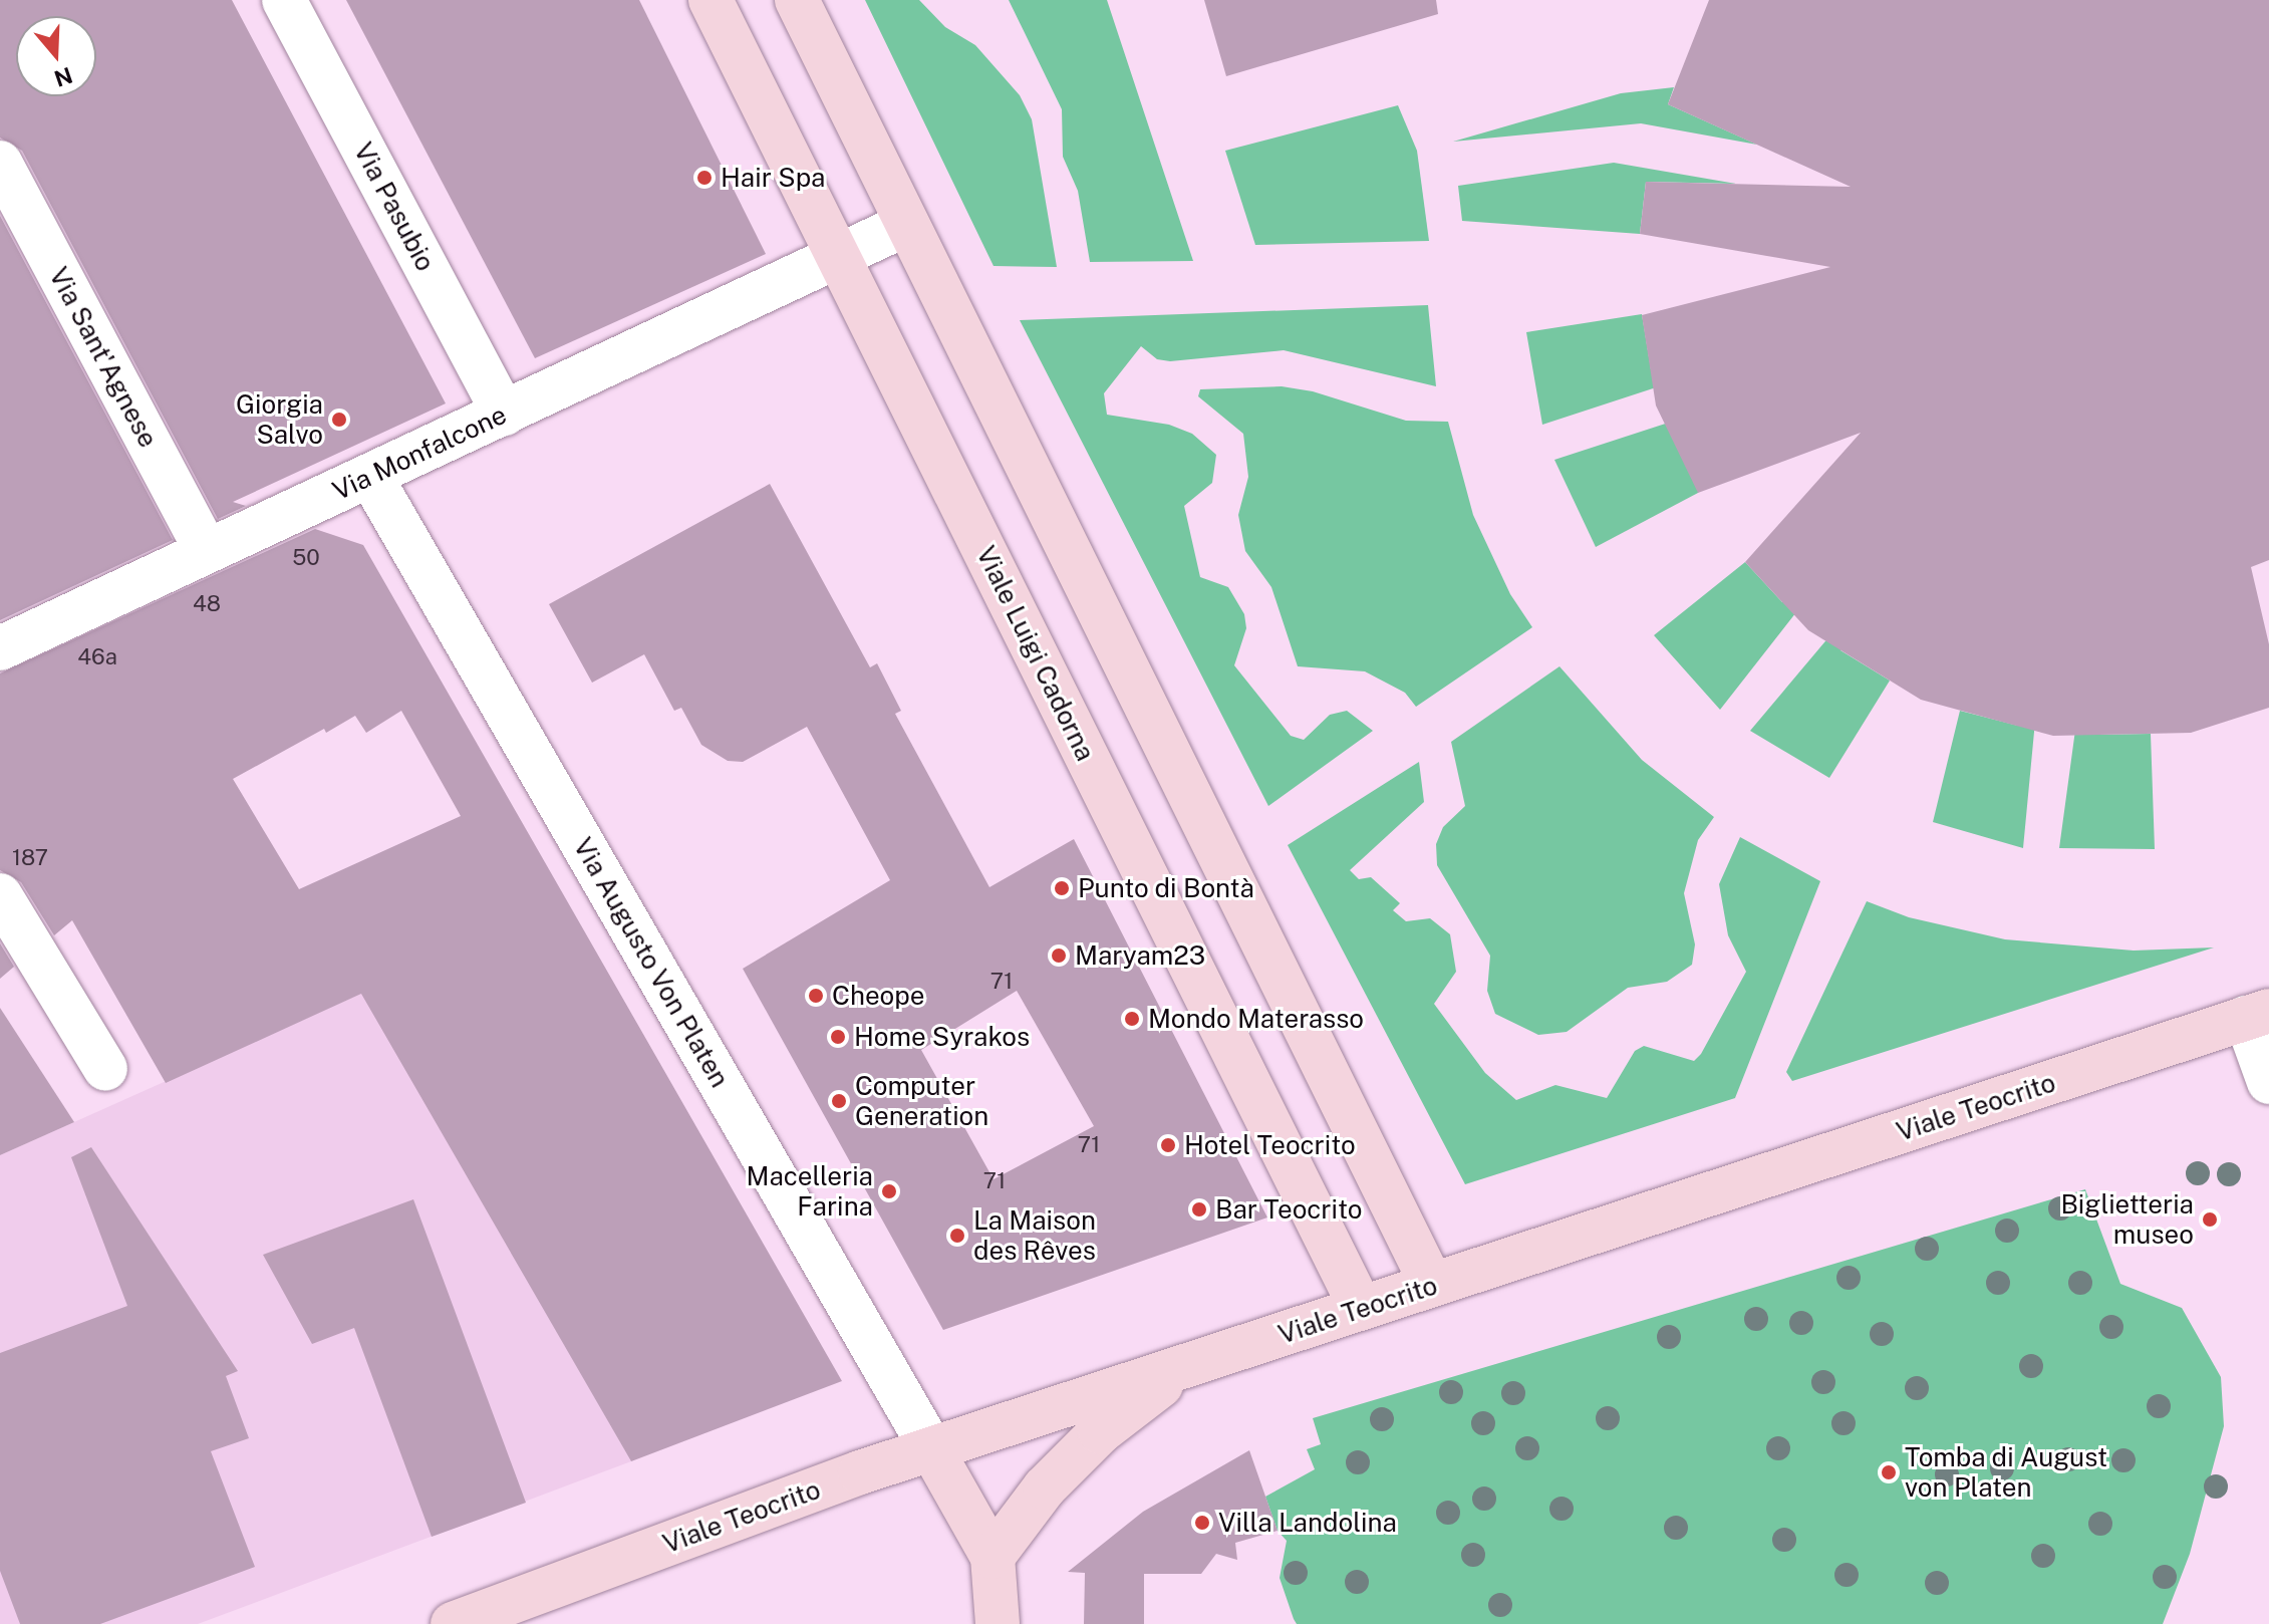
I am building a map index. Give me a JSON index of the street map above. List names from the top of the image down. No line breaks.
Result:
{"streets":{"main road":["Viale Luigi Cadorna","Viale Teocrito"],"street":["Via Pasubio","Via Sant'Agnese","Via Monfalcone","Via Augusto Von Platen"]},"crossings":[["Via Pasubio","Via Monfalcone"],["Via Sant'Agnese","Via Monfalcone"],["Via Monfalcone","Viale Luigi Cadorna"],["Via Monfalcone","Via Augusto Von Platen"],["Viale Luigi Cadorna","Viale Teocrito"],["Via Augusto Von Platen","Viale Teocrito"]],"places":["Hair Spa","Giorgia Salvo","Punto di Bontà","Maryam23","Cheope","Mondo Materasso","Home Syrakos","Computer Generation","Hotel Teocrito","Macelleria Farina","Bar Teocrito","Biglietteria museo","La Maison des Rêves","Tomba di August von Platen","Villa Landolina"],"house_numbers":["50","48","46a","187","71","71","71"],"north":"bottom"}
